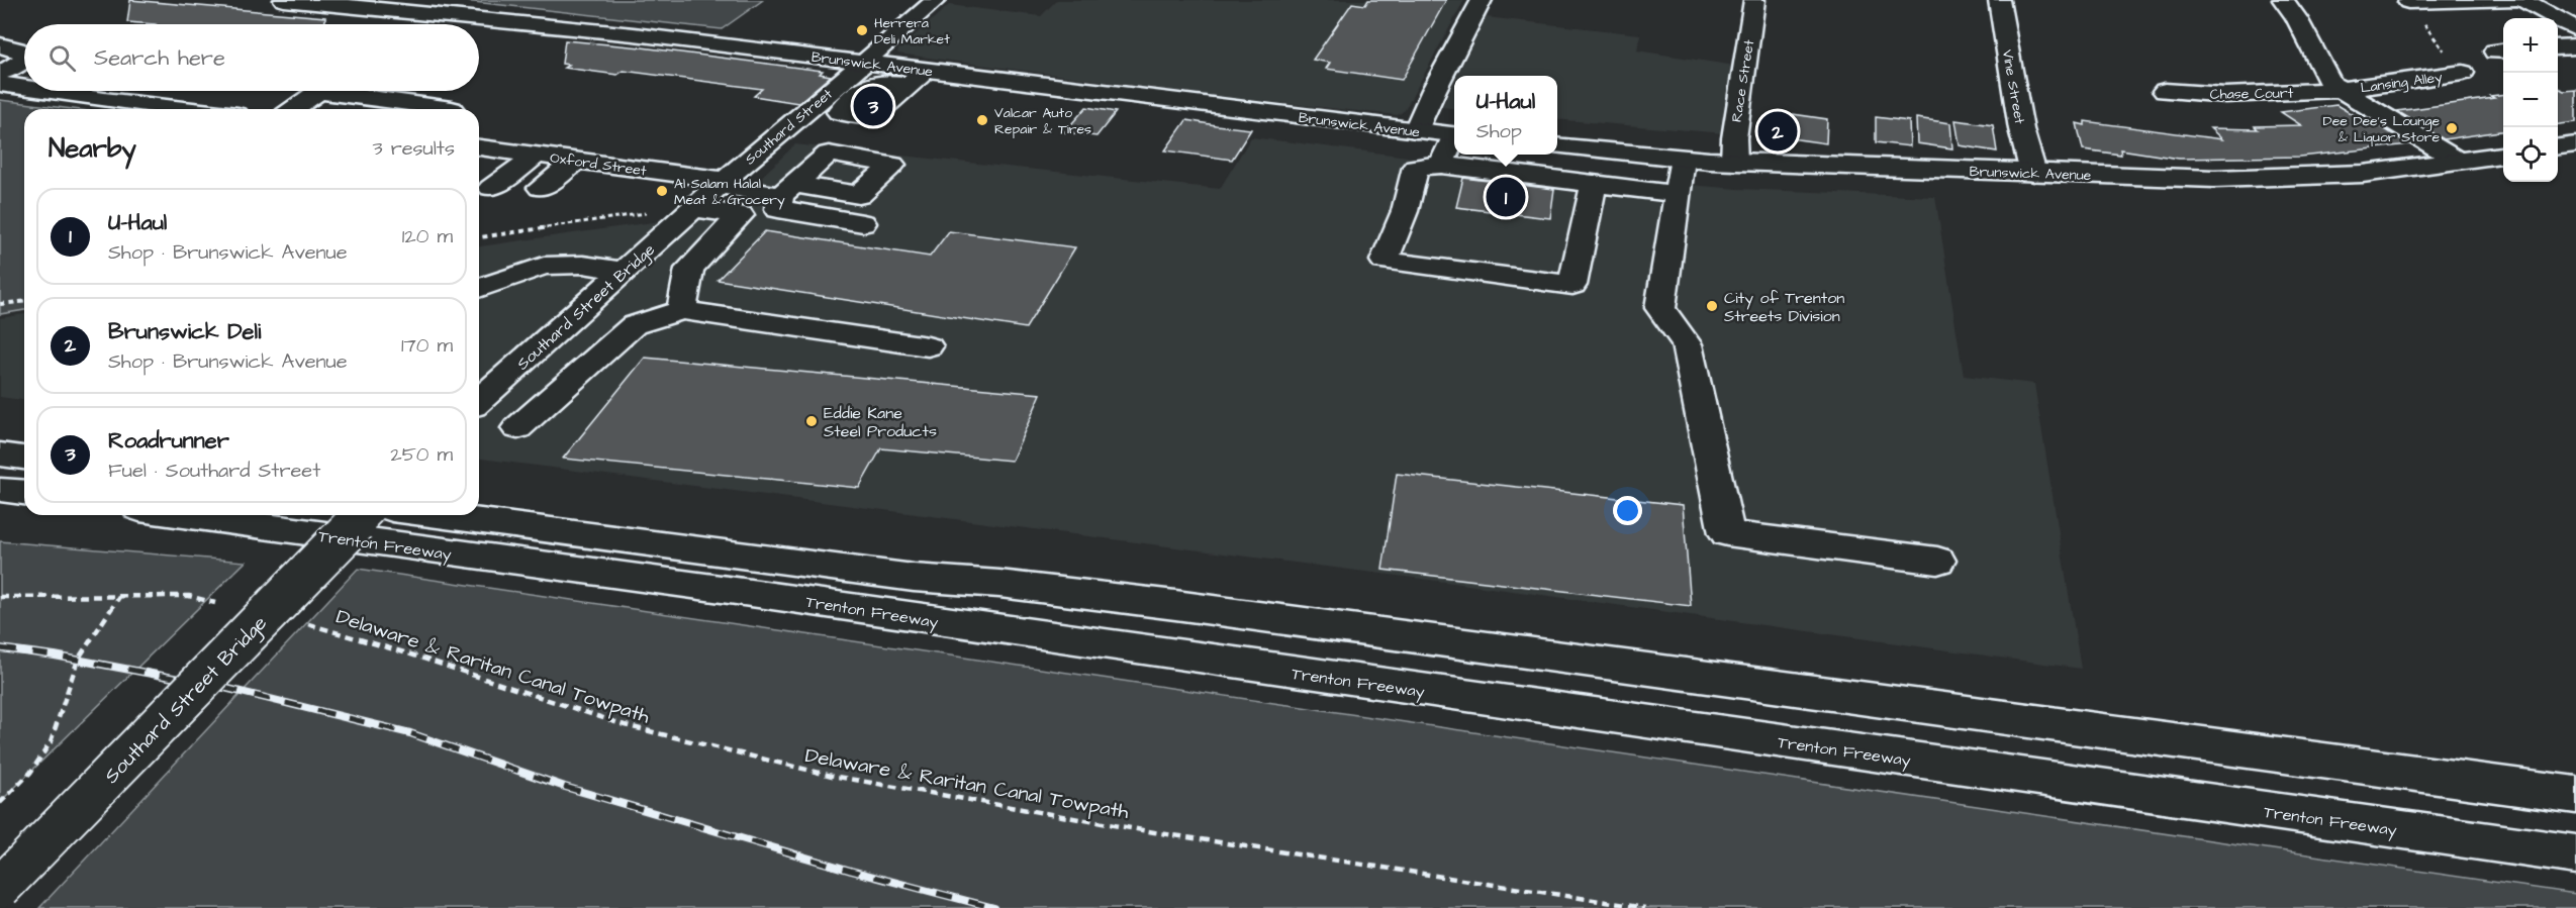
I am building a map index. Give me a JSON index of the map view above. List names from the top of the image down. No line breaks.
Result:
{"streets":{"main road":["Brunswick Avenue","Race Street","Lansing Alley","Vine Street","Chase Court","Southard Street","Oxford Street","Southard Street Bridge","Trenton Freeway"],"path":["Delaware & Raritan Canal Towpath"]},"crossings":[["Brunswick Avenue","Race Street"],["Brunswick Avenue","Vine Street"],["Brunswick Avenue","Southard Street"],["Lansing Alley","Chase Court"],["Southard Street","Oxford Street"],["Southard Street","Southard Street Bridge"]],"places":["Herrera Deli Market","Valcar Auto Repair & Tires","Dee Dee's Lounge & Liquor Store","Al Salam Halal Meat & Grocery","City of Trenton Streets Division","Eddie Kane Steel Products"],"page":{"map_buttons":["+","−"],"search":"Search here","popup":["U-Haul","Shop"],"pins":["3","2","1"],"heading":["Nearby","3 results"],"list":[{"mark":"1","name":"U-Haul","note":"Shop · Brunswick Avenue","value":"120 m"},{"mark":"2","name":"Brunswick Deli","note":"Shop · Brunswick Avenue","value":"170 m"},{"mark":"3","name":"Roadrunner","note":"Fuel · Southard Street","value":"250 m"}]}}
